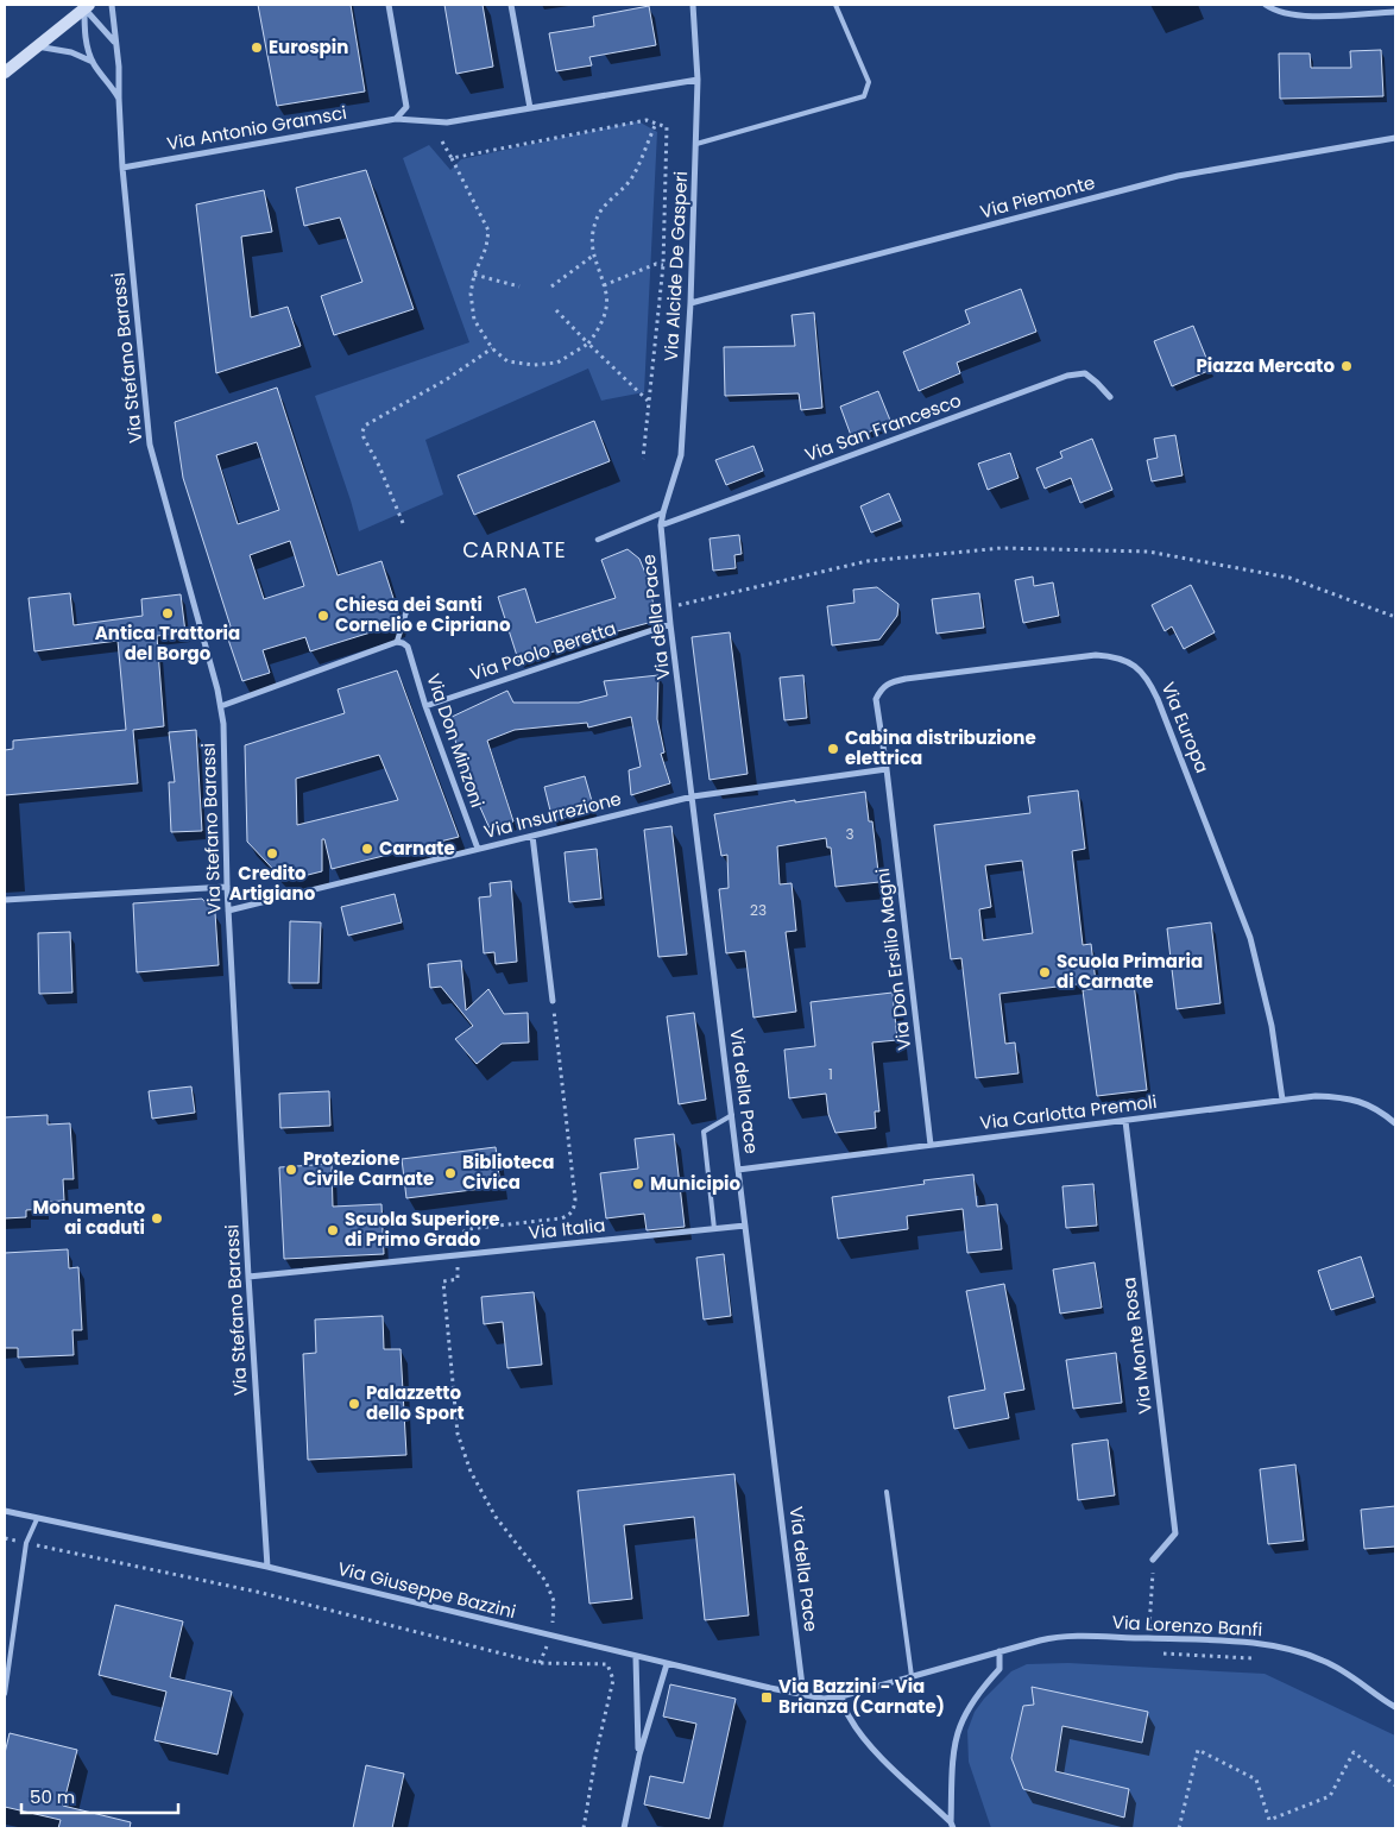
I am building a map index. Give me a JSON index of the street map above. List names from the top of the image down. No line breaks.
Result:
{"streets":{"street":["Via Antonio Gramsci","Via Piemonte","Via Alcide De Gasperi","Via Stefano Barassi","Via San Francesco","Via della Pace","Via Paolo Beretta","Via Europa","Via Don Minzoni","Via Insurrezione","Via Don Ersilio Magni","Via Carlotta Premoli","Via Italia","Via Monte Rosa","Via Giuseppe Bazzini","Via Lorenzo Banfi"]},"crossings":[["Via Antonio Gramsci","Via Alcide De Gasperi"],["Via Antonio Gramsci","Via Stefano Barassi"],["Via Piemonte","Via Alcide De Gasperi"],["Via Alcide De Gasperi","Via San Francesco"],["Via Alcide De Gasperi","Via della Pace"],["Via Stefano Barassi","Via Insurrezione"],["Via Stefano Barassi","Via Italia"],["Via Stefano Barassi","Via Giuseppe Bazzini"],["Via San Francesco","Via della Pace"],["Via della Pace","Via Paolo Beretta"],["Via della Pace","Via Insurrezione"],["Via della Pace","Via Carlotta Premoli"],["Via della Pace","Via Italia"],["Via della Pace","Via Giuseppe Bazzini"],["Via Paolo Beretta","Via Don Minzoni"],["Via Europa","Via Insurrezione"],["Via Europa","Via Don Ersilio Magni"],["Via Europa","Via Carlotta Premoli"],["Via Don Minzoni","Via Insurrezione"],["Via Insurrezione","Via Don Ersilio Magni"],["Via Don Ersilio Magni","Via Carlotta Premoli"],["Via Carlotta Premoli","Via Monte Rosa"],["Via Giuseppe Bazzini","Via Lorenzo Banfi"]],"districts":["CARNATE"],"places":{"other":["Eurospin","Piazza Mercato","Antica Trattoria del Borgo","Chiesa dei Santi Cornelio e Cipriano","Cabina distribuzione elettrica","Carnate","Credito Artigiano","Scuola Primaria di Carnate","Protezione Civile Carnate","Biblioteca Civica","Municipio","Monumento ai caduti","Scuola Superiore di Primo Grado","Palazzetto dello Sport"],"transit":["Via Bazzini - Via Brianza (Carnate)"]},"house_numbers":["3","23","1"],"scale_bar":"50 m"}
